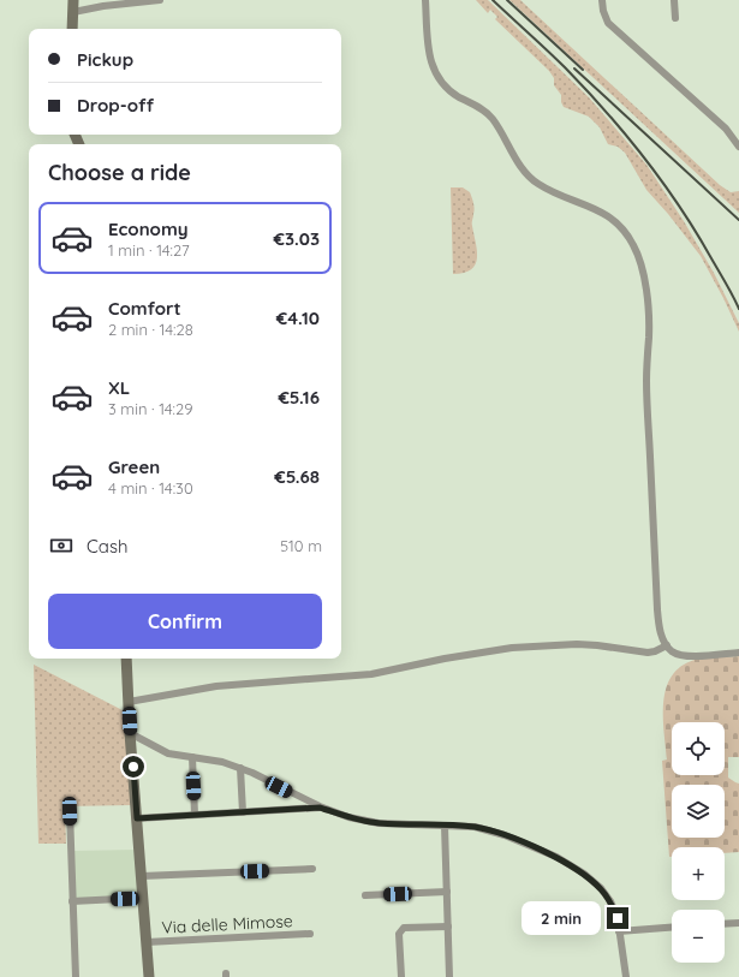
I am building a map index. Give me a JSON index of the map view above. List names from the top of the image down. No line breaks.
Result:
{"streets":{"street":["Via delle Mimose"]},"page":{"banner":["Pickup","Drop-off"],"heading":"Choose a ride","list":[{"name":"Economy","note":"1 min · 14:27","value":"€3.03"},{"name":"Comfort","note":"2 min · 14:28","value":"€4.10"},{"name":"XL","note":"3 min · 14:29","value":"€5.16"},{"name":"Green","note":"4 min · 14:30","value":"€5.68"}],"pay":["Cash","510 m"],"buttons":"Confirm","map_buttons":["+","−"],"bubble":"2 min"}}
